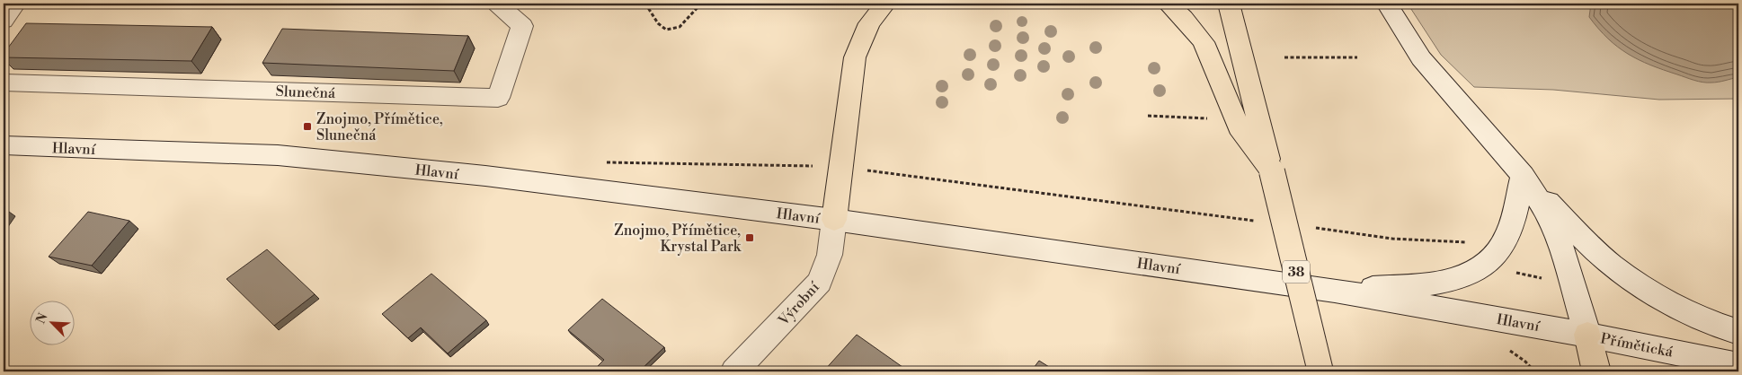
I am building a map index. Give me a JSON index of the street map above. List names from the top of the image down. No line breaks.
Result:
{"streets":{"main road":["Slunečná","Hlavní","38","Výrobní","Přímětická"]},"crossings":[["Hlavní","Výrobní"],["Hlavní","Přímětická"]],"places":{"transit":["Znojmo, Přímětice, Slunečná","Znojmo, Přímětice, Krystal Park"]},"north":"top left"}
